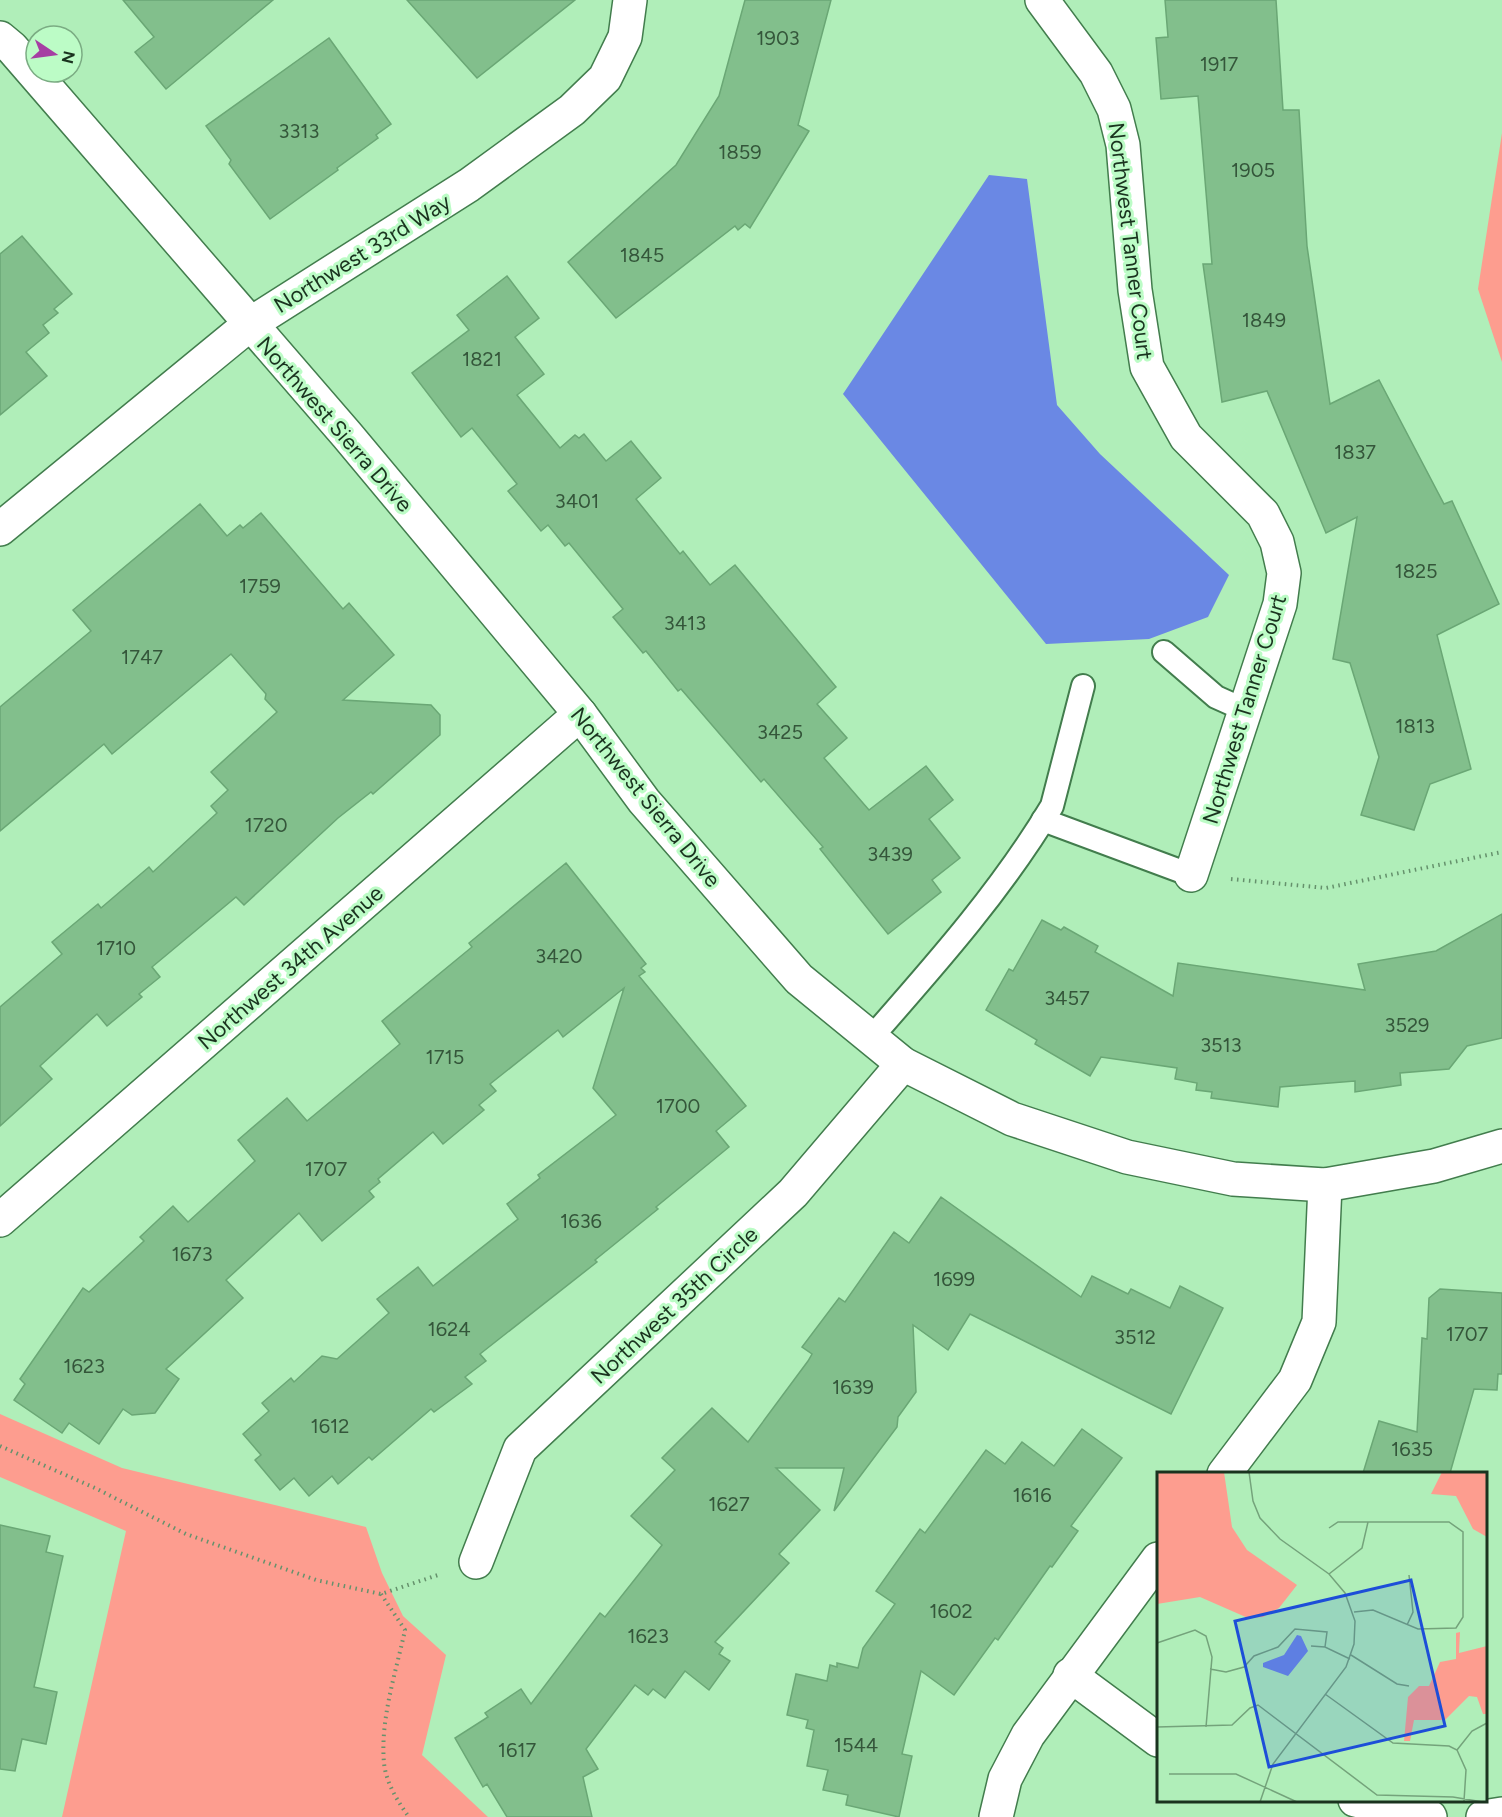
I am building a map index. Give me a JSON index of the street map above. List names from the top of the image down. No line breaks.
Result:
{"streets":{"street":["Northwest Tanner Court","Northwest 33rd Way","Northwest Sierra Drive","Northwest 34th Avenue","Northwest 35th Circle"]},"crossings":[["Northwest 33rd Way","Northwest Sierra Drive"],["Northwest Sierra Drive","Northwest 34th Avenue"],["Northwest Sierra Drive","Northwest 35th Circle"]],"house_numbers":["1903","1917","3313","1859","1905","1845","1849","1821","1837","3401","1825","1759","3413","1747","1813","3425","1720","3439","1710","3420","3457","3529","3513","1715","1700","1707","1636","1673","1699","1624","1707","3512","1623","1639","1612","1635","1616","1627","1602","1623","1544","1617"],"north":"right"}
